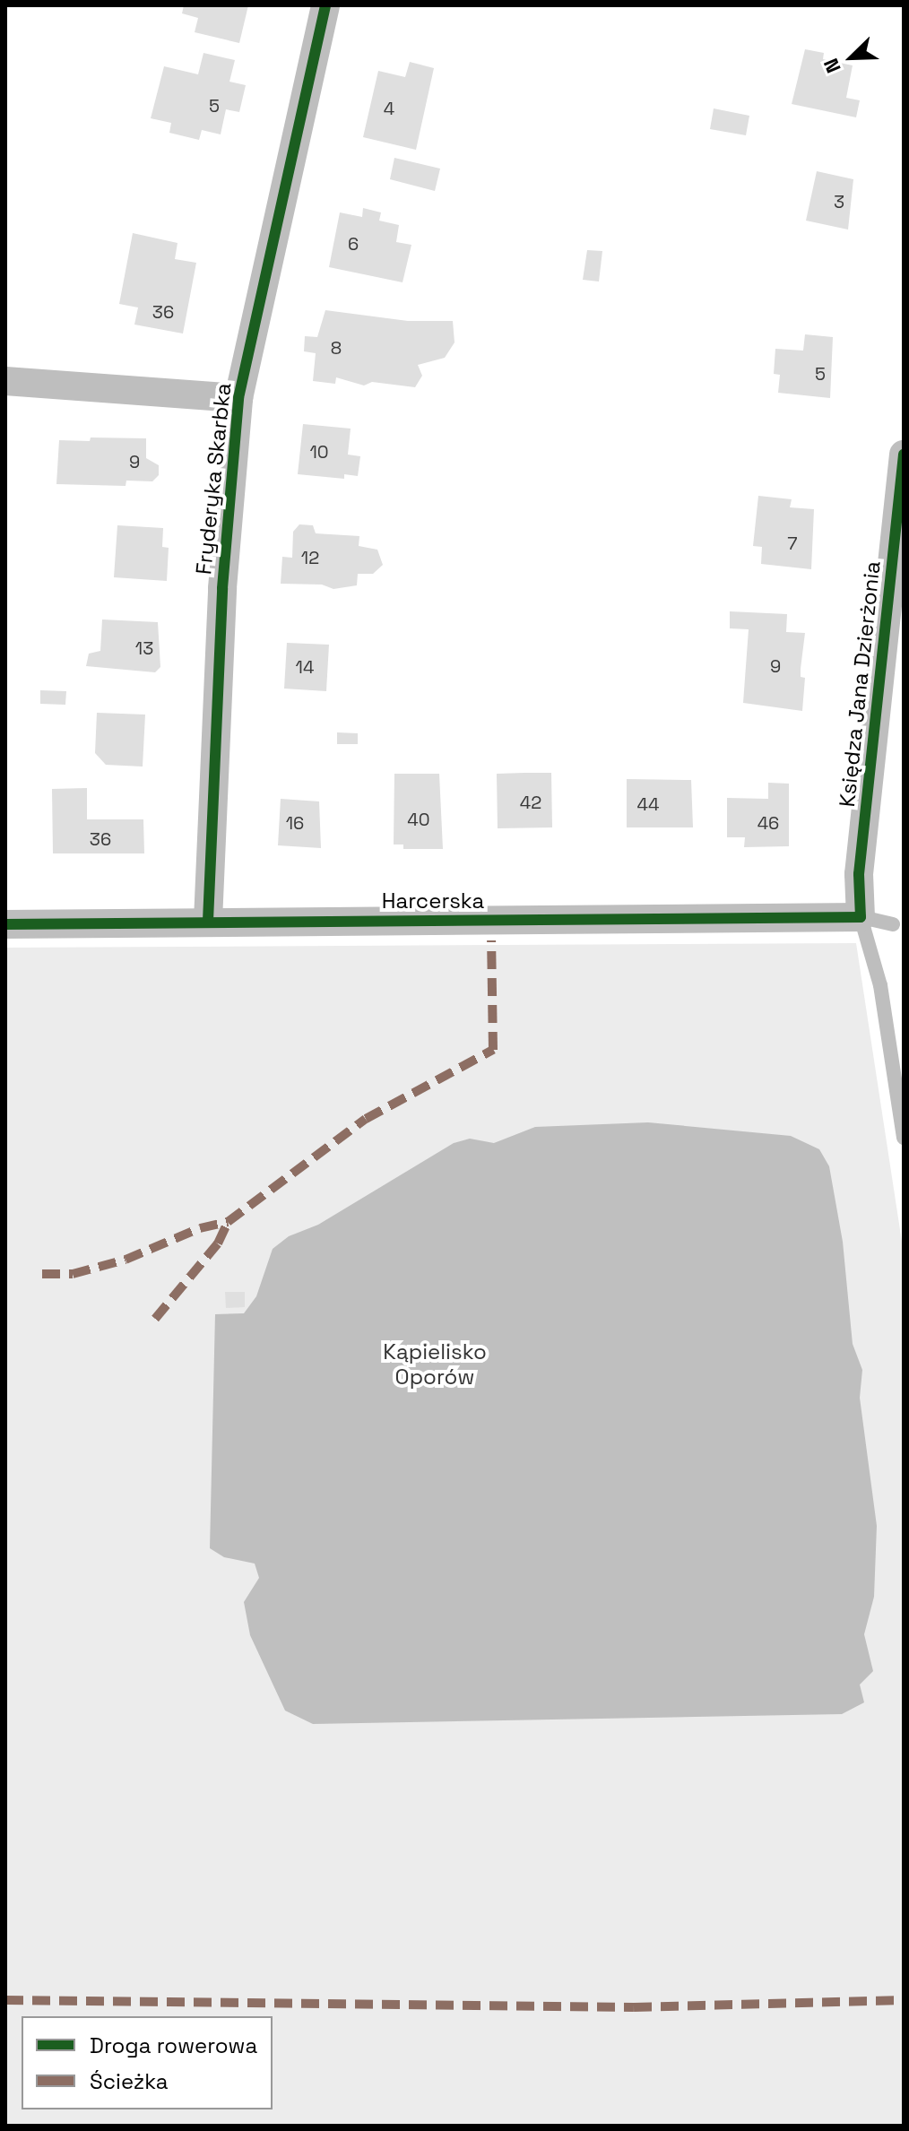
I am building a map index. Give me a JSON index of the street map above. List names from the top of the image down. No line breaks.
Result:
{"streets":{"street":["Fryderyka Skarbka","Księdza Jana Dzierżonia","Harcerska"]},"crossings":[["Fryderyka Skarbka","Harcerska"],["Księdza Jana Dzierżonia","Harcerska"]],"parks":["Kąpielisko Oporów"],"house_numbers":["5","4","3","6","36","8","5","10","9","7","12","13","9","14","42","44","40","16","46","36"],"legend":["Droga rowerowa","Ścieżka"],"north":"bottom left"}
